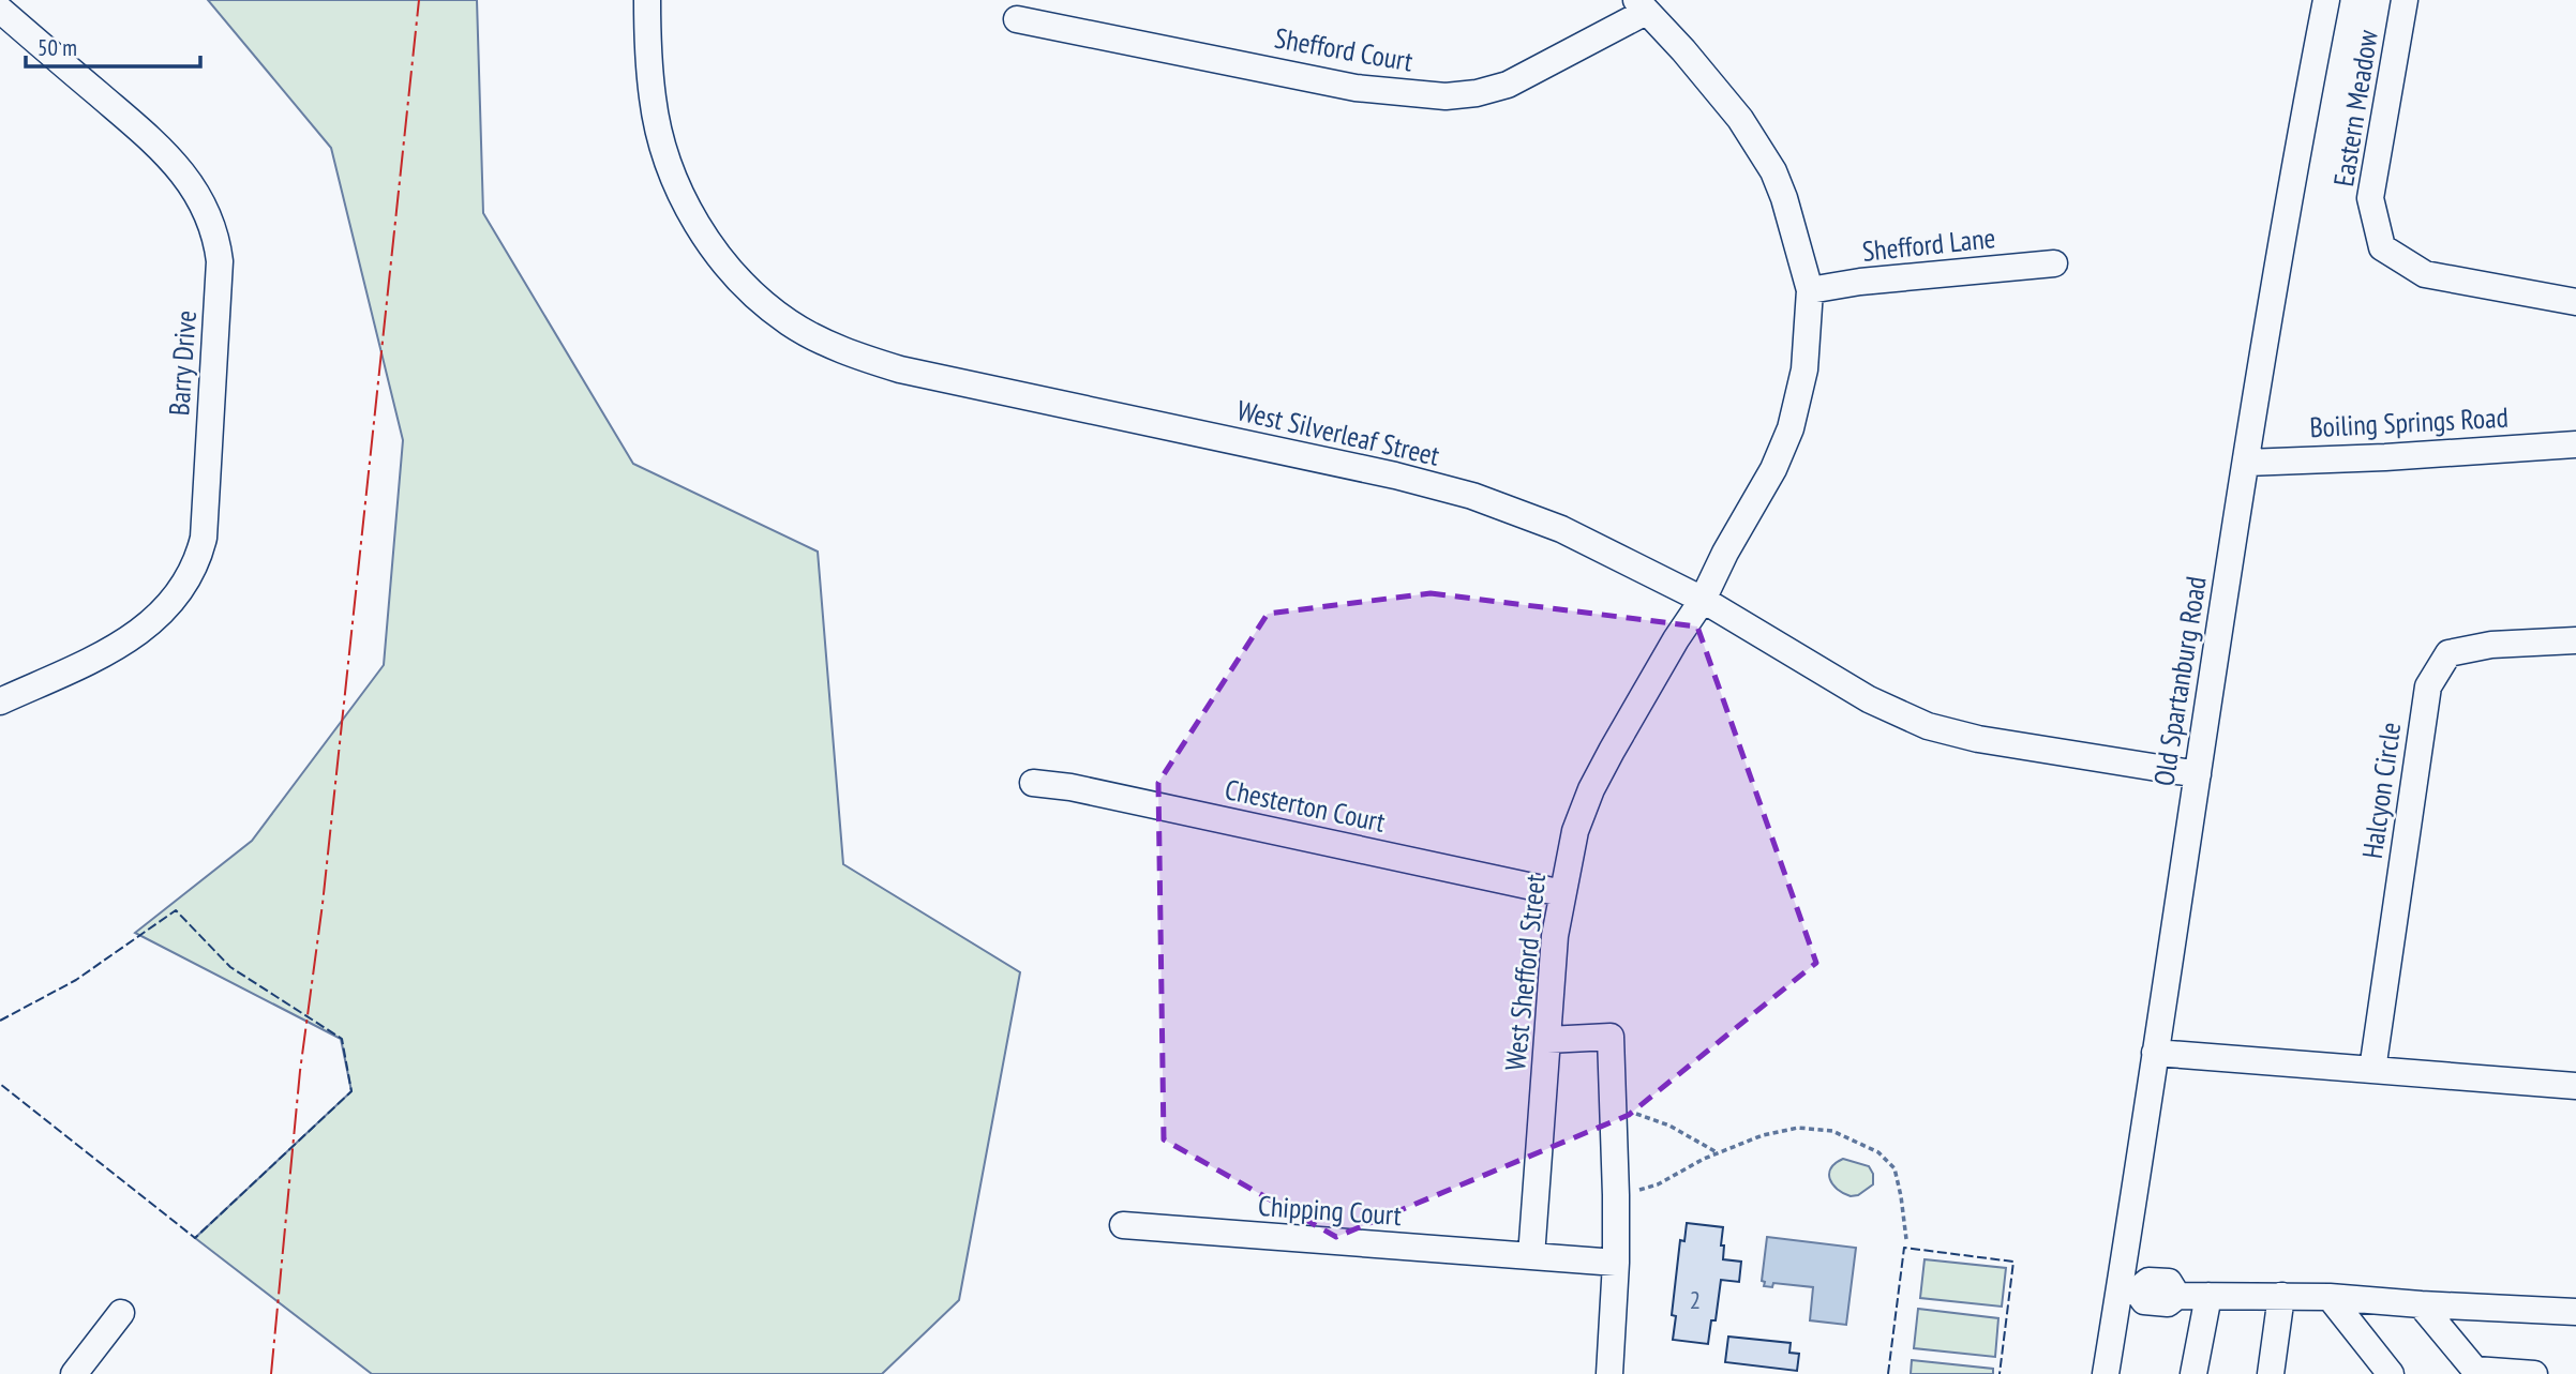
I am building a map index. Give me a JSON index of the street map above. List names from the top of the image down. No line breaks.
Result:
{"streets":{"street":["Shefford Court","Eastern Meadow","Shefford Lane","Barry Drive","Boiling Springs Road","West Silverleaf Street","Old Spartanburg Road","Halcyon Circle","Chesterton Court","West Shefford Street","Chipping Court"]},"crossings":[["Shefford Court","West Shefford Street"],["Shefford Lane","West Shefford Street"],["Boiling Springs Road","Old Spartanburg Road"],["West Silverleaf Street","Old Spartanburg Road"],["West Silverleaf Street","West Shefford Street"],["Chesterton Court","West Shefford Street"],["West Shefford Street","Chipping Court"]],"house_numbers":["2"],"scale_bar":"50 m"}
